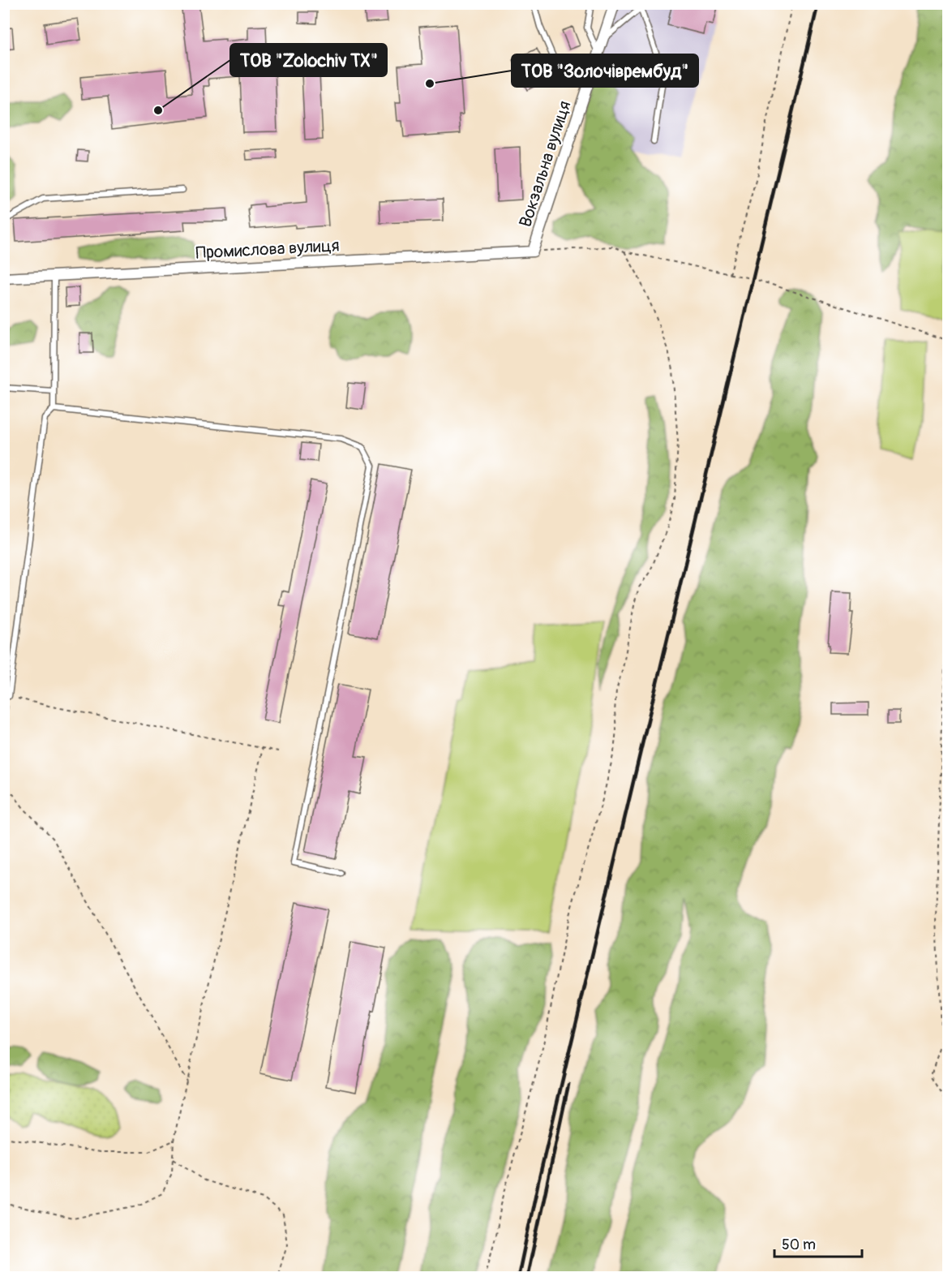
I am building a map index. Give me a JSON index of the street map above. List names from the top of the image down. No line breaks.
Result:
{"streets":{"street":["Вокзальна вулиця","Промислова вулиця"]},"crossings":[["Вокзальна вулиця","Промислова вулиця"]],"places":["ТОВ \"Золочіврембуд\"","ТОВ \"Zolochiv TX\""],"scale_bar":"50 m"}
